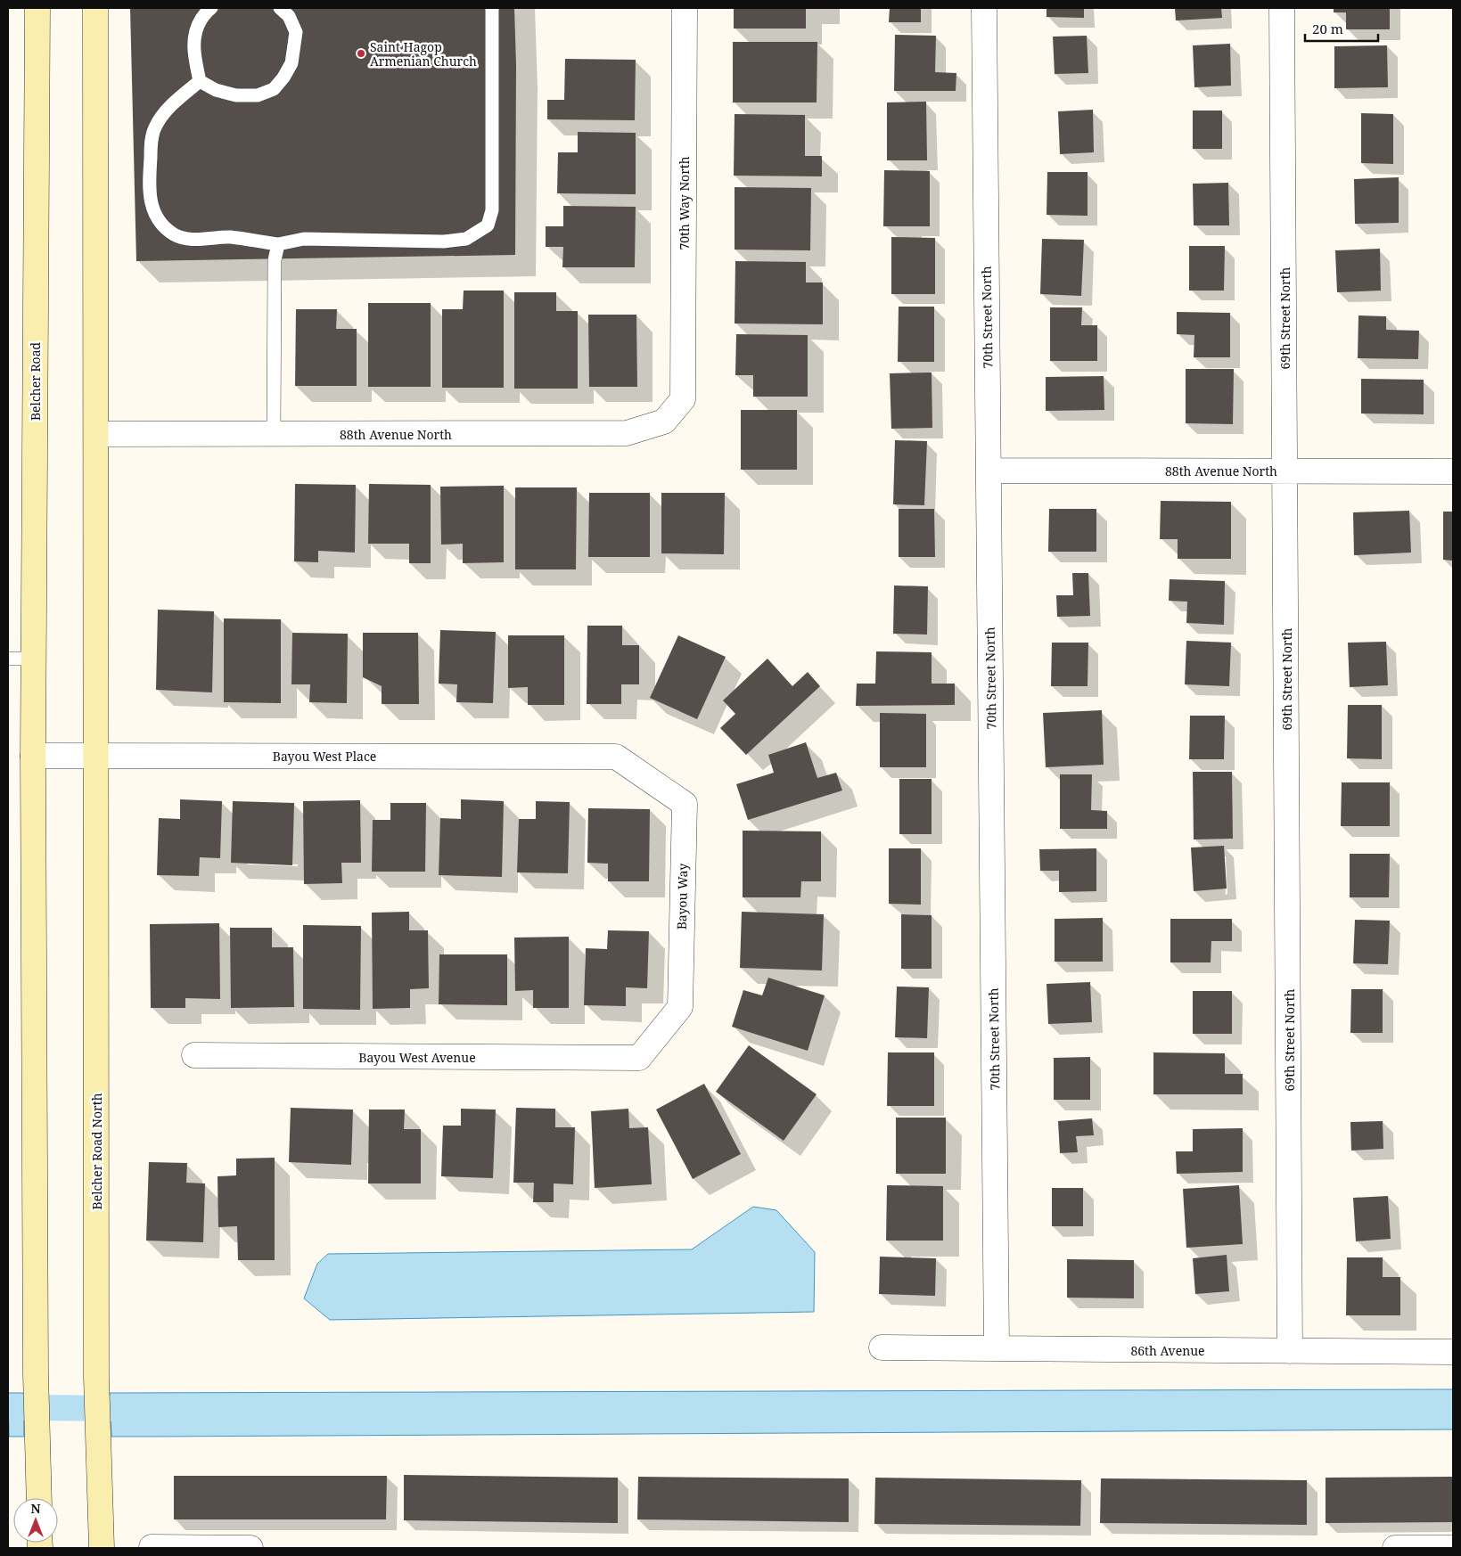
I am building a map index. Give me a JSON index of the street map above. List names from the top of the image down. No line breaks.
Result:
{"streets":{"main road":["Belcher Road","Belcher Road North"],"street":["70th Way North","70th Street North","69th Street North","88th Avenue North","Bayou West Place","Bayou Way","Bayou West Avenue","86th Avenue"]},"crossings":[["70th Way North","88th Avenue North"],["70th Street North","88th Avenue North"],["70th Street North","86th Avenue"],["69th Street North","88th Avenue North"],["69th Street North","86th Avenue"],["Belcher Road","Bayou West Place"],["Bayou West Place","Bayou Way"],["Bayou West Place","Belcher Road North"],["Bayou Way","Bayou West Avenue"]],"places":["Saint Hagop Armenian Church"],"scale_bar":"20 m","north":"top"}
